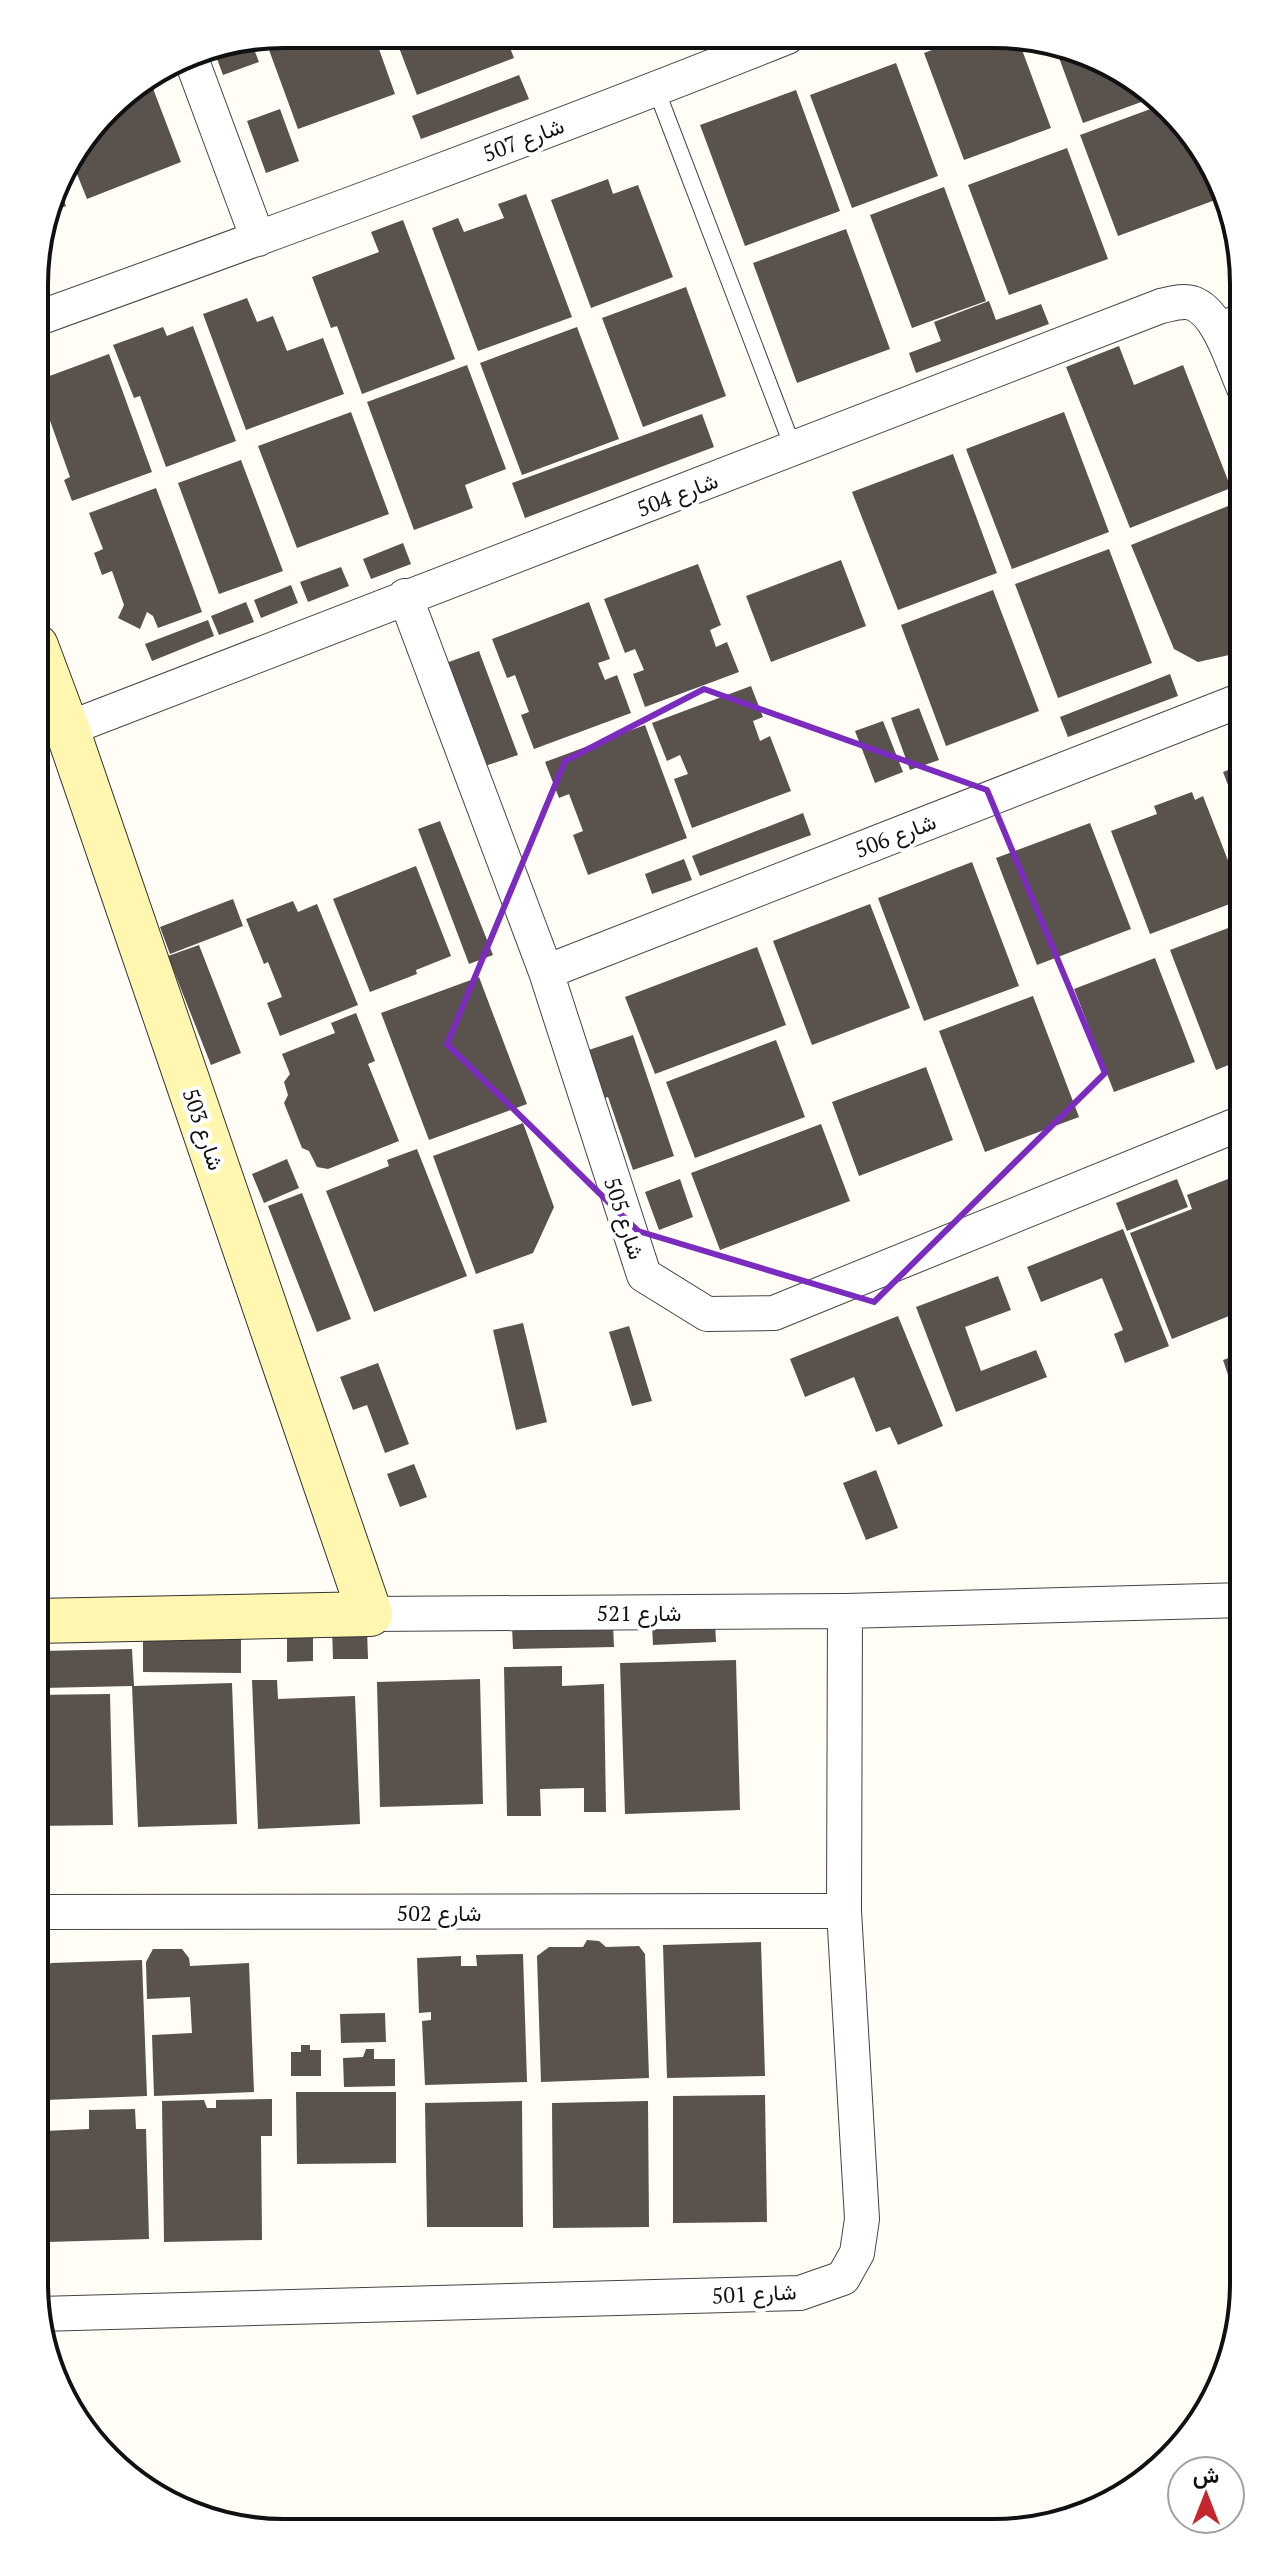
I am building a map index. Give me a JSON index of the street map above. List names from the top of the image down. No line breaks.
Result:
{"streets":{"street":["شارع 507","شارع 504","شارع 506","شارع 503","شارع 505","شارع 521","شارع 502","شارع 501"]},"crossings":[["شارع 504","شارع 503"],["شارع 504","شارع 505"],["شارع 506","شارع 505"],["شارع 503","شارع 521"],["شارع 521","شارع 501"],["شارع 502","شارع 501"]],"north":"top"}
